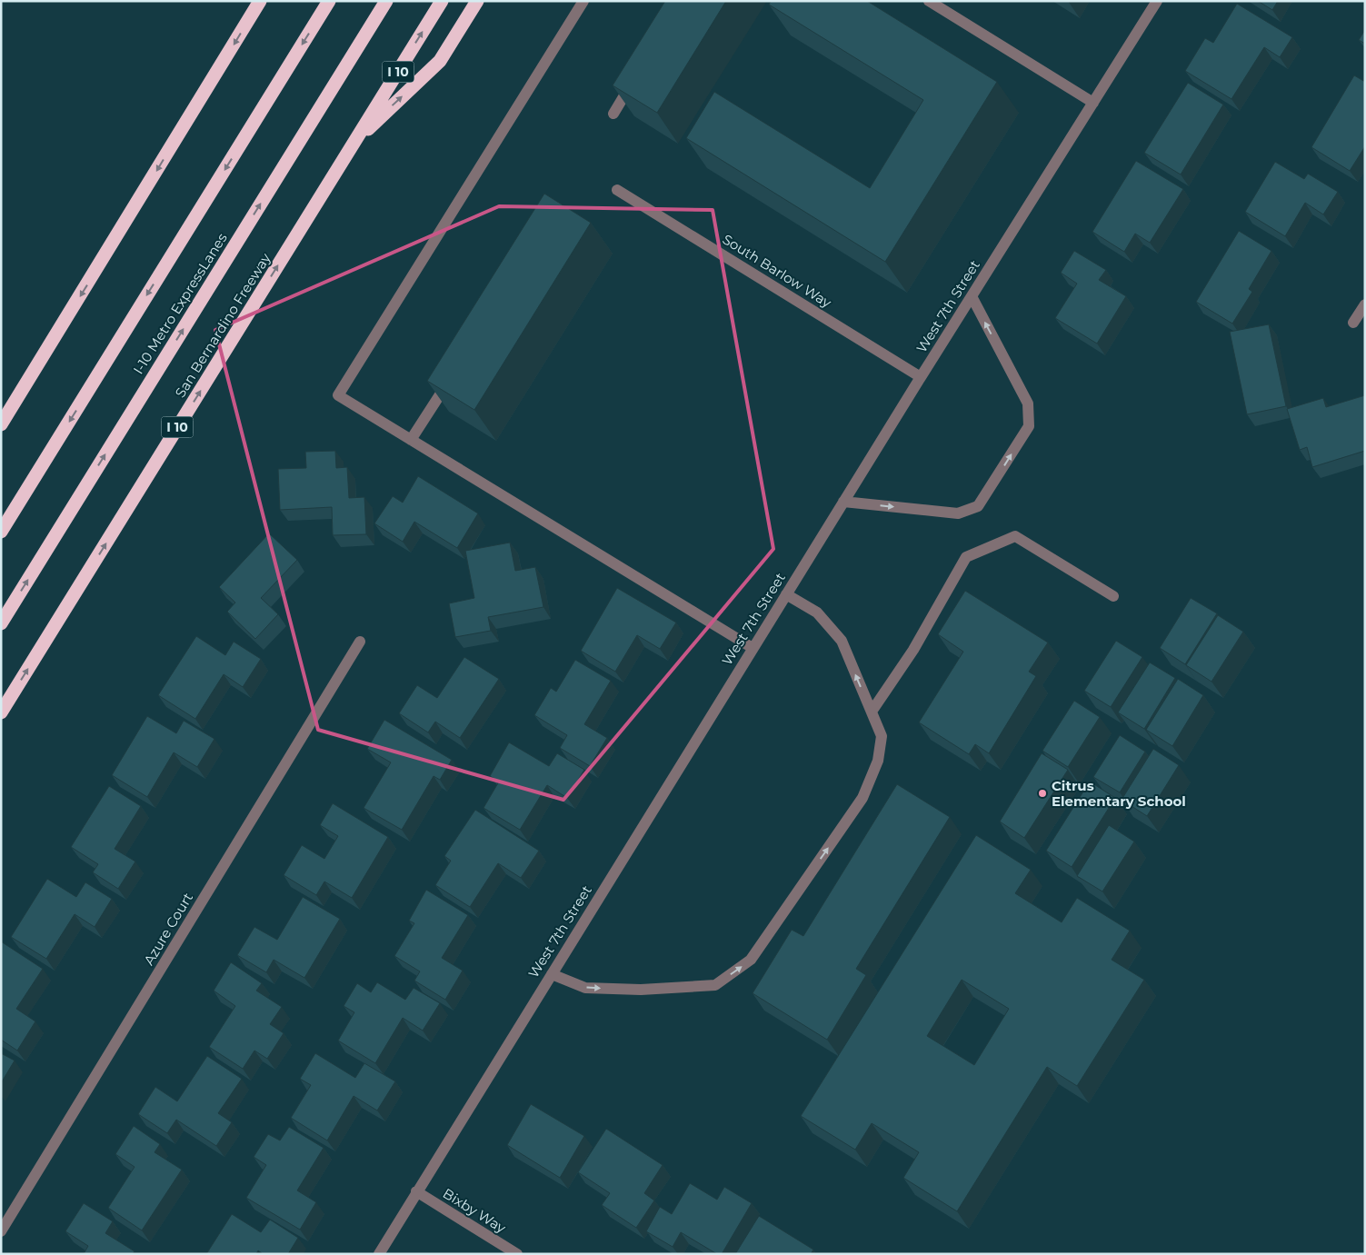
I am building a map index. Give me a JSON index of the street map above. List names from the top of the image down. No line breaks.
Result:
{"streets":{"highway":["I 10","I-10 Metro ExpressLanes","San Bernardino Freeway"],"street":["South Barlow Way","West 7th Street","Azure Court","Bixby Way"]},"crossings":[["South Barlow Way","West 7th Street"],["West 7th Street","Bixby Way"]],"places":["Citrus Elementary School"]}
